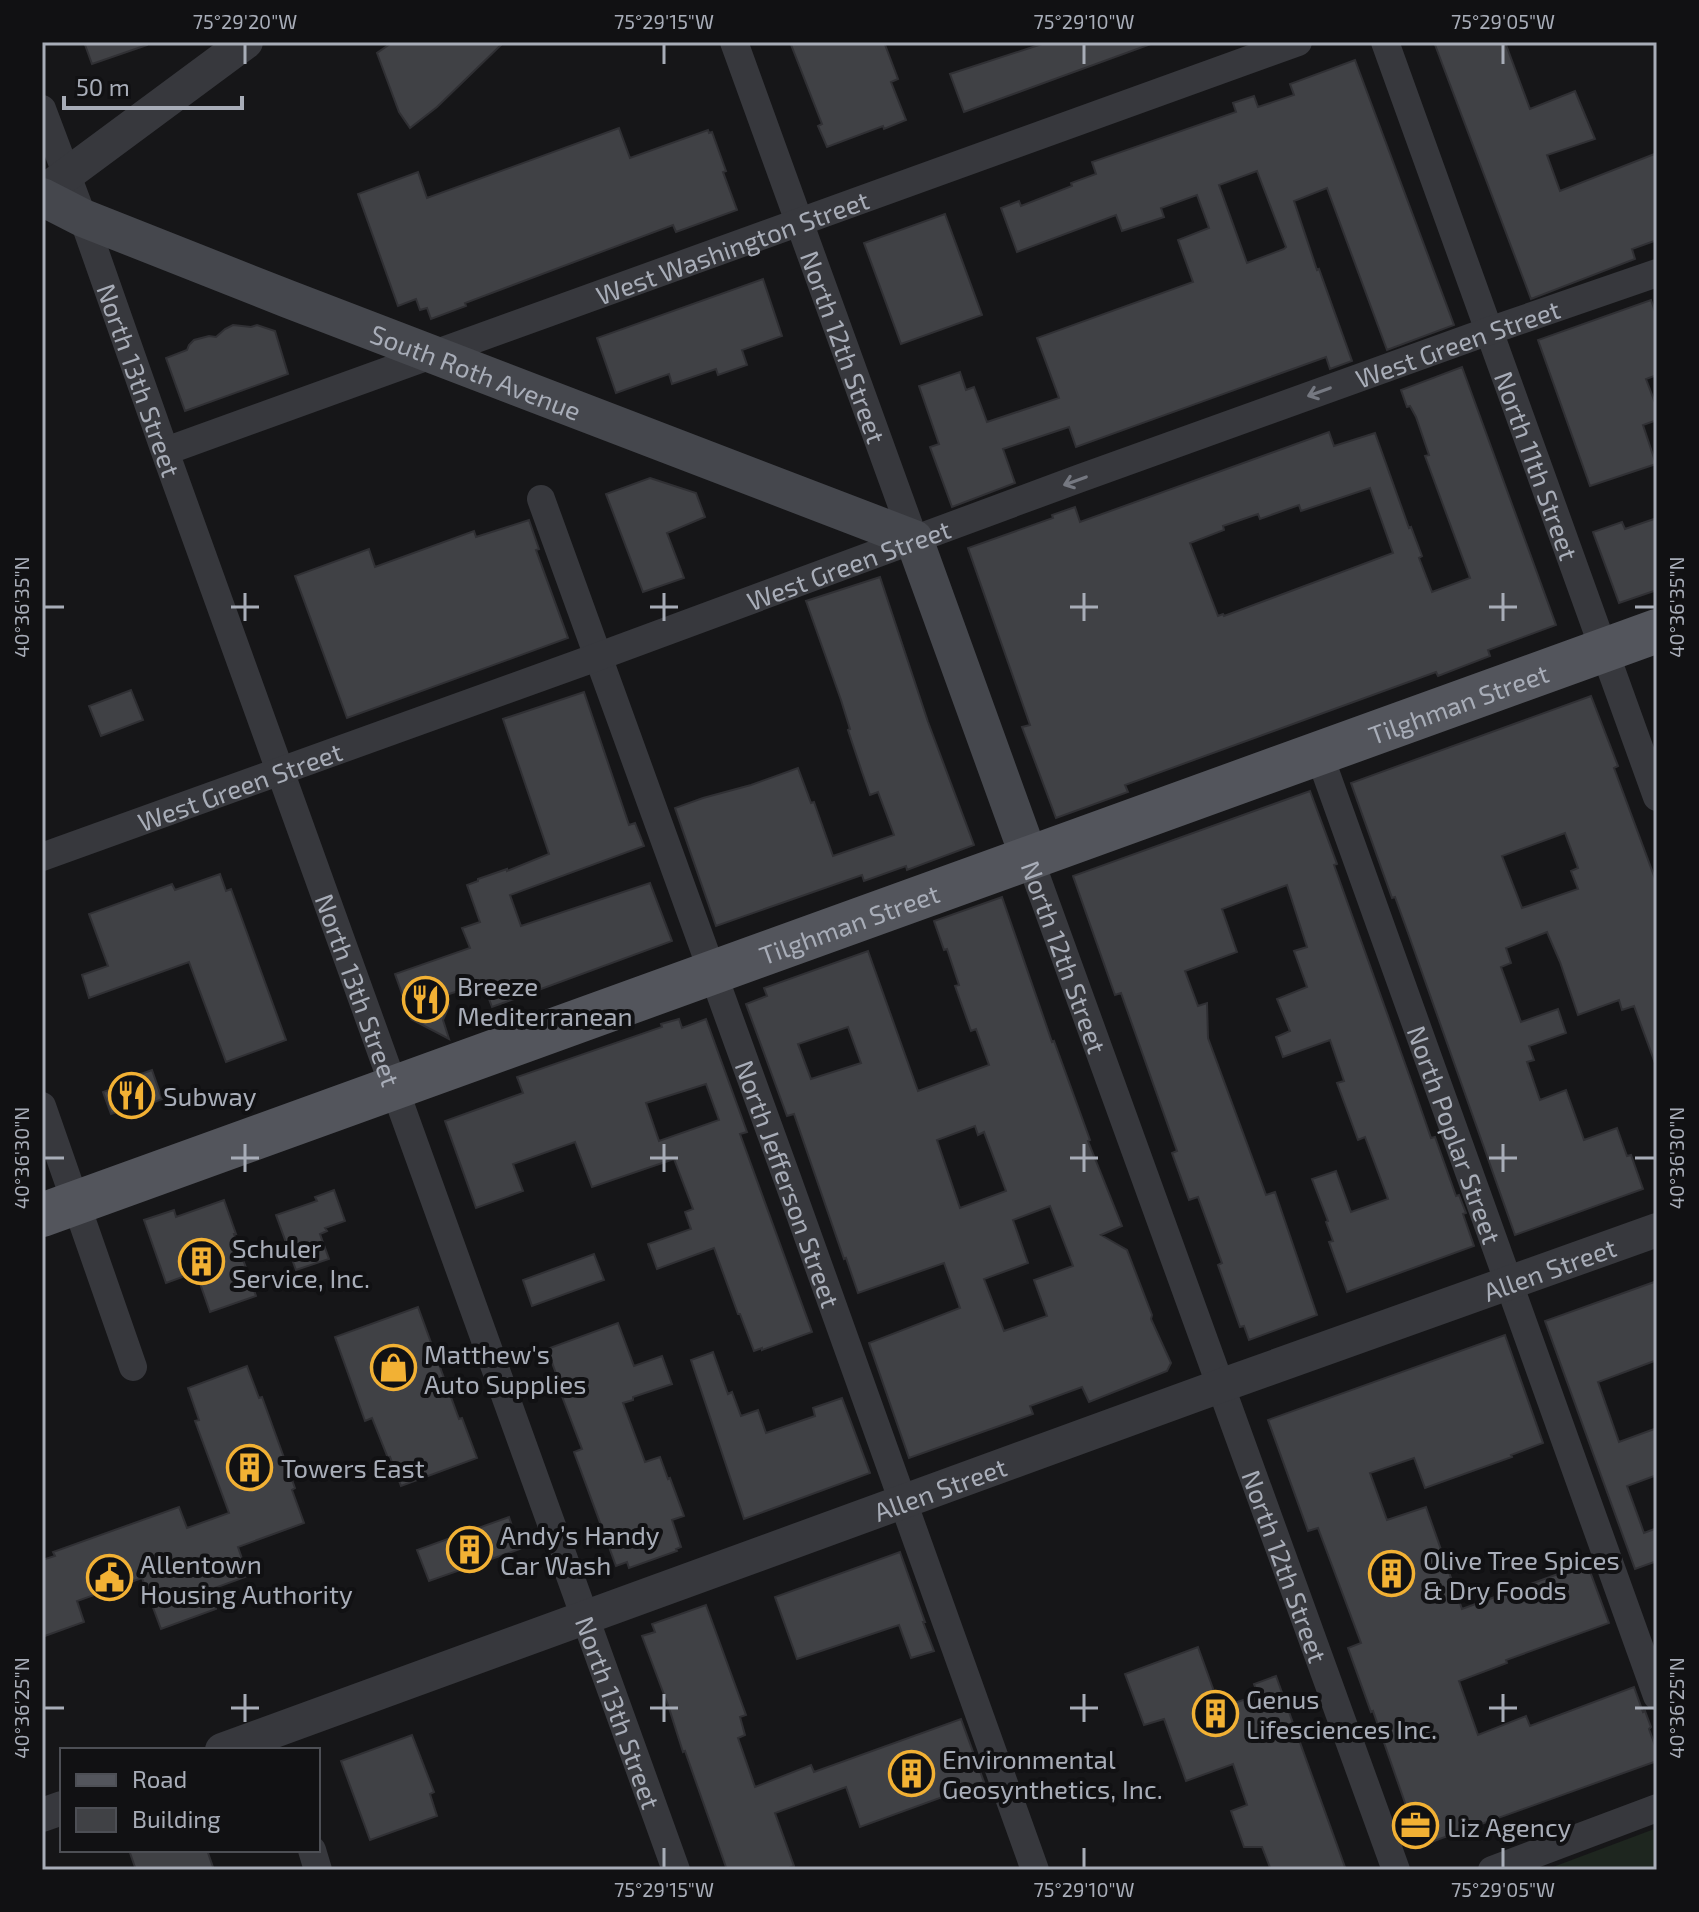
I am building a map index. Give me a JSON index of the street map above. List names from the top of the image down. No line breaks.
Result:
{"streets":{"main road":["North 12th Street","South Roth Avenue","Tilghman Street"],"street":["West Washington Street","West Green Street","North 13th Street","North 11th Street","North Poplar Street","North Jefferson Street","Allen Street"]},"crossings":[["West Washington Street","North 12th Street"],["West Washington Street","South Roth Avenue"],["West Washington Street","North 13th Street"],["West Green Street","North 12th Street"],["West Green Street","South Roth Avenue"],["West Green Street","North 13th Street"],["West Green Street","North 11th Street"],["West Green Street","North Jefferson Street"],["North 12th Street","South Roth Avenue"],["North 12th Street","Tilghman Street"],["North 12th Street","Allen Street"],["South Roth Avenue","North 13th Street"],["North 13th Street","Tilghman Street"],["North 13th Street","Allen Street"],["North 11th Street","Tilghman Street"],["Tilghman Street","North Poplar Street"],["Tilghman Street","North Jefferson Street"],["North Poplar Street","Allen Street"],["North Jefferson Street","Allen Street"]],"one_way":["West Green Street"],"places":{"restaurant":["Breeze Mediterranean","Subway"],"building":["Schuler Service, Inc.","Towers East","Andy’s Handy Car Wash","Olive Tree Spices & Dry Foods","Genus Lifesciences Inc.","Environmental Geosynthetics, Inc."],"shop":["Matthew's Auto Supplies"],"public building":["Allentown Housing Authority"],"office":["Liz Agency"]},"legend":["Road","Building"],"scale_bar":"50 m","coordinates":["75°29'20\"W","75°29'15\"W","75°29'10\"W","75°29'05\"W","40°36'35\"N","40°36'30\"N","40°36'25\"N"]}
